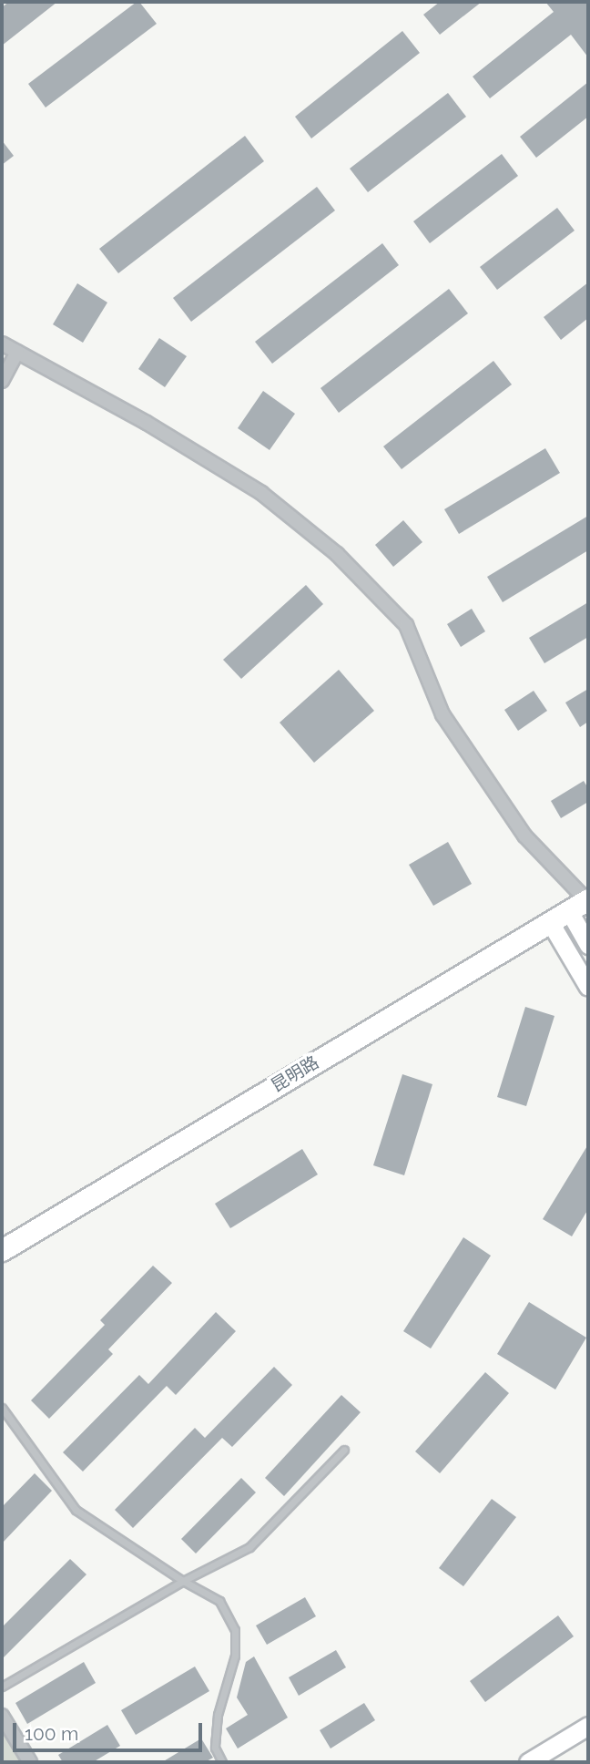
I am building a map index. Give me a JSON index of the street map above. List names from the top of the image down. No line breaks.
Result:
{"streets":{"main road":["昆明路"]},"scale_bar":"100 m"}
